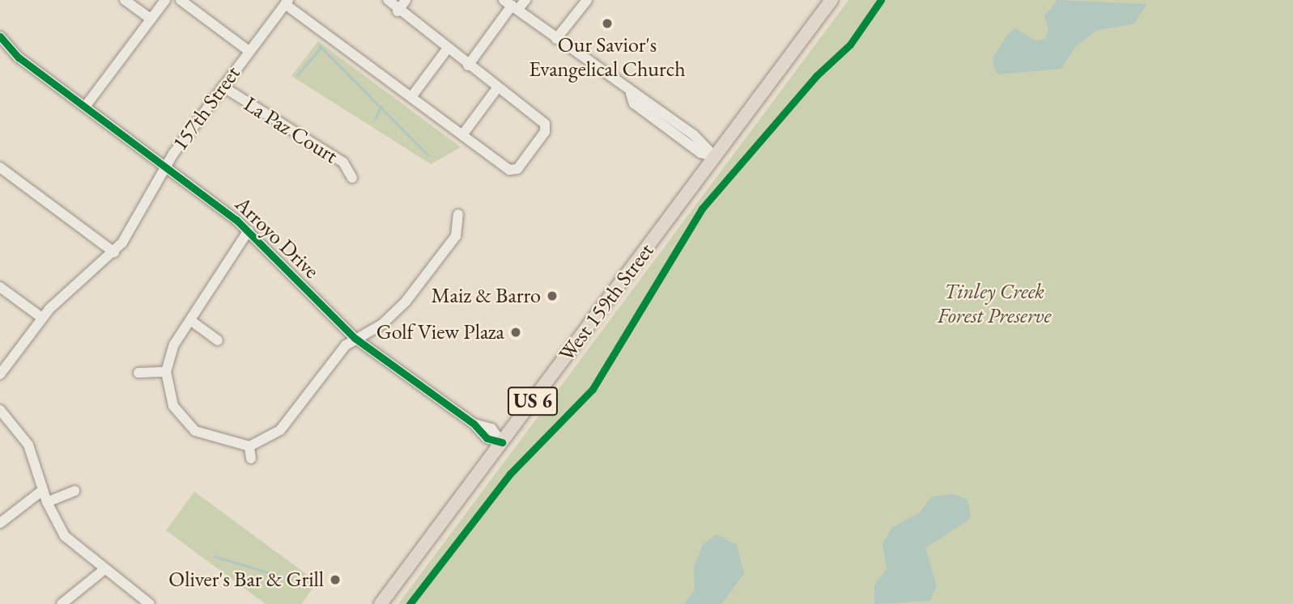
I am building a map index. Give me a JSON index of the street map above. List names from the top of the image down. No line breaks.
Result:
{"streets":{"main road":["West 159th Street","US 6"],"street":["157th Street","La Paz Court","Arroyo Drive"]},"crossings":[["157th Street","La Paz Court"],["157th Street","Arroyo Drive"],["Arroyo Drive","West 159th Street"]],"parks":["Tinley Creek Forest Preserve"],"places":["Our Savior's Evangelical Church","Maiz & Barro","Golf View Plaza","Oliver's Bar & Grill"]}
